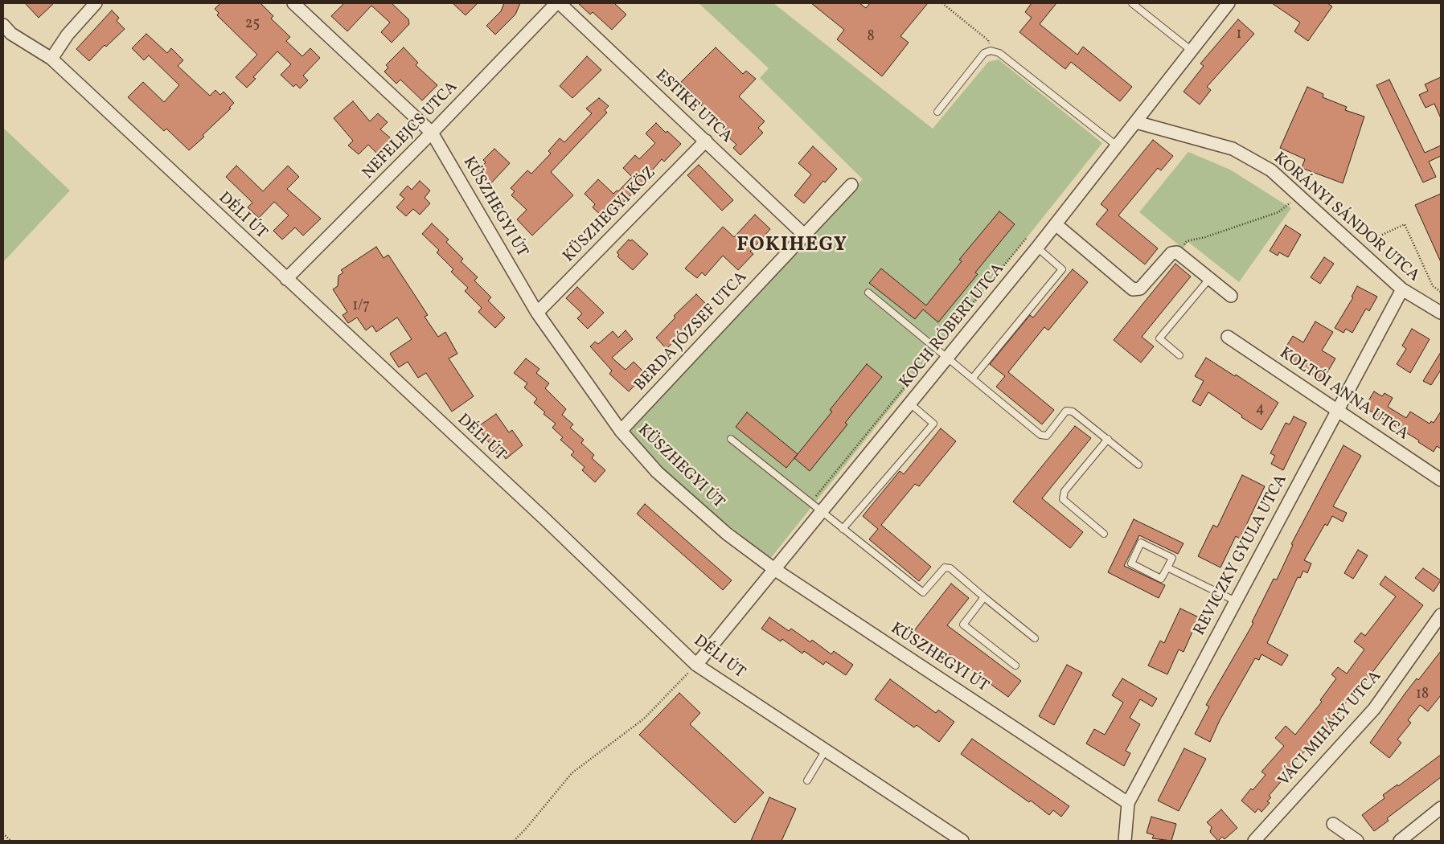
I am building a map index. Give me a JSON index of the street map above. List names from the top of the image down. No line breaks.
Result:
{"streets":{"street":["ESTIKE UTCA","NEFELEJCS UTCA","KÜSZHEGYI ÚT","KÜSZHEGYI KÖZ","DÉLI ÚT","KORÁNYI SÁNDOR UTCA","KOCH RÓBERT UTCA","BERDA JÓZSEF UTCA","KOLTÓI ANNA UTCA","REVICZKY GYULA UTCA","VÁCI MIHÁLY UTCA"]},"crossings":[["ESTIKE UTCA","KÜSZHEGYI KÖZ"],["ESTIKE UTCA","BERDA JÓZSEF UTCA"],["NEFELEJCS UTCA","KÜSZHEGYI ÚT"],["NEFELEJCS UTCA","DÉLI ÚT"],["KÜSZHEGYI ÚT","KÜSZHEGYI KÖZ"],["KÜSZHEGYI ÚT","KOCH RÓBERT UTCA"],["KÜSZHEGYI ÚT","BERDA JÓZSEF UTCA"],["KÜSZHEGYI ÚT","REVICZKY GYULA UTCA"],["DÉLI ÚT","KOCH RÓBERT UTCA"],["KORÁNYI SÁNDOR UTCA","KOCH RÓBERT UTCA"],["KORÁNYI SÁNDOR UTCA","REVICZKY GYULA UTCA"],["KOLTÓI ANNA UTCA","REVICZKY GYULA UTCA"]],"districts":["FOKIHEGY"],"house_numbers":["25","1","8","1/7","4","18"]}
